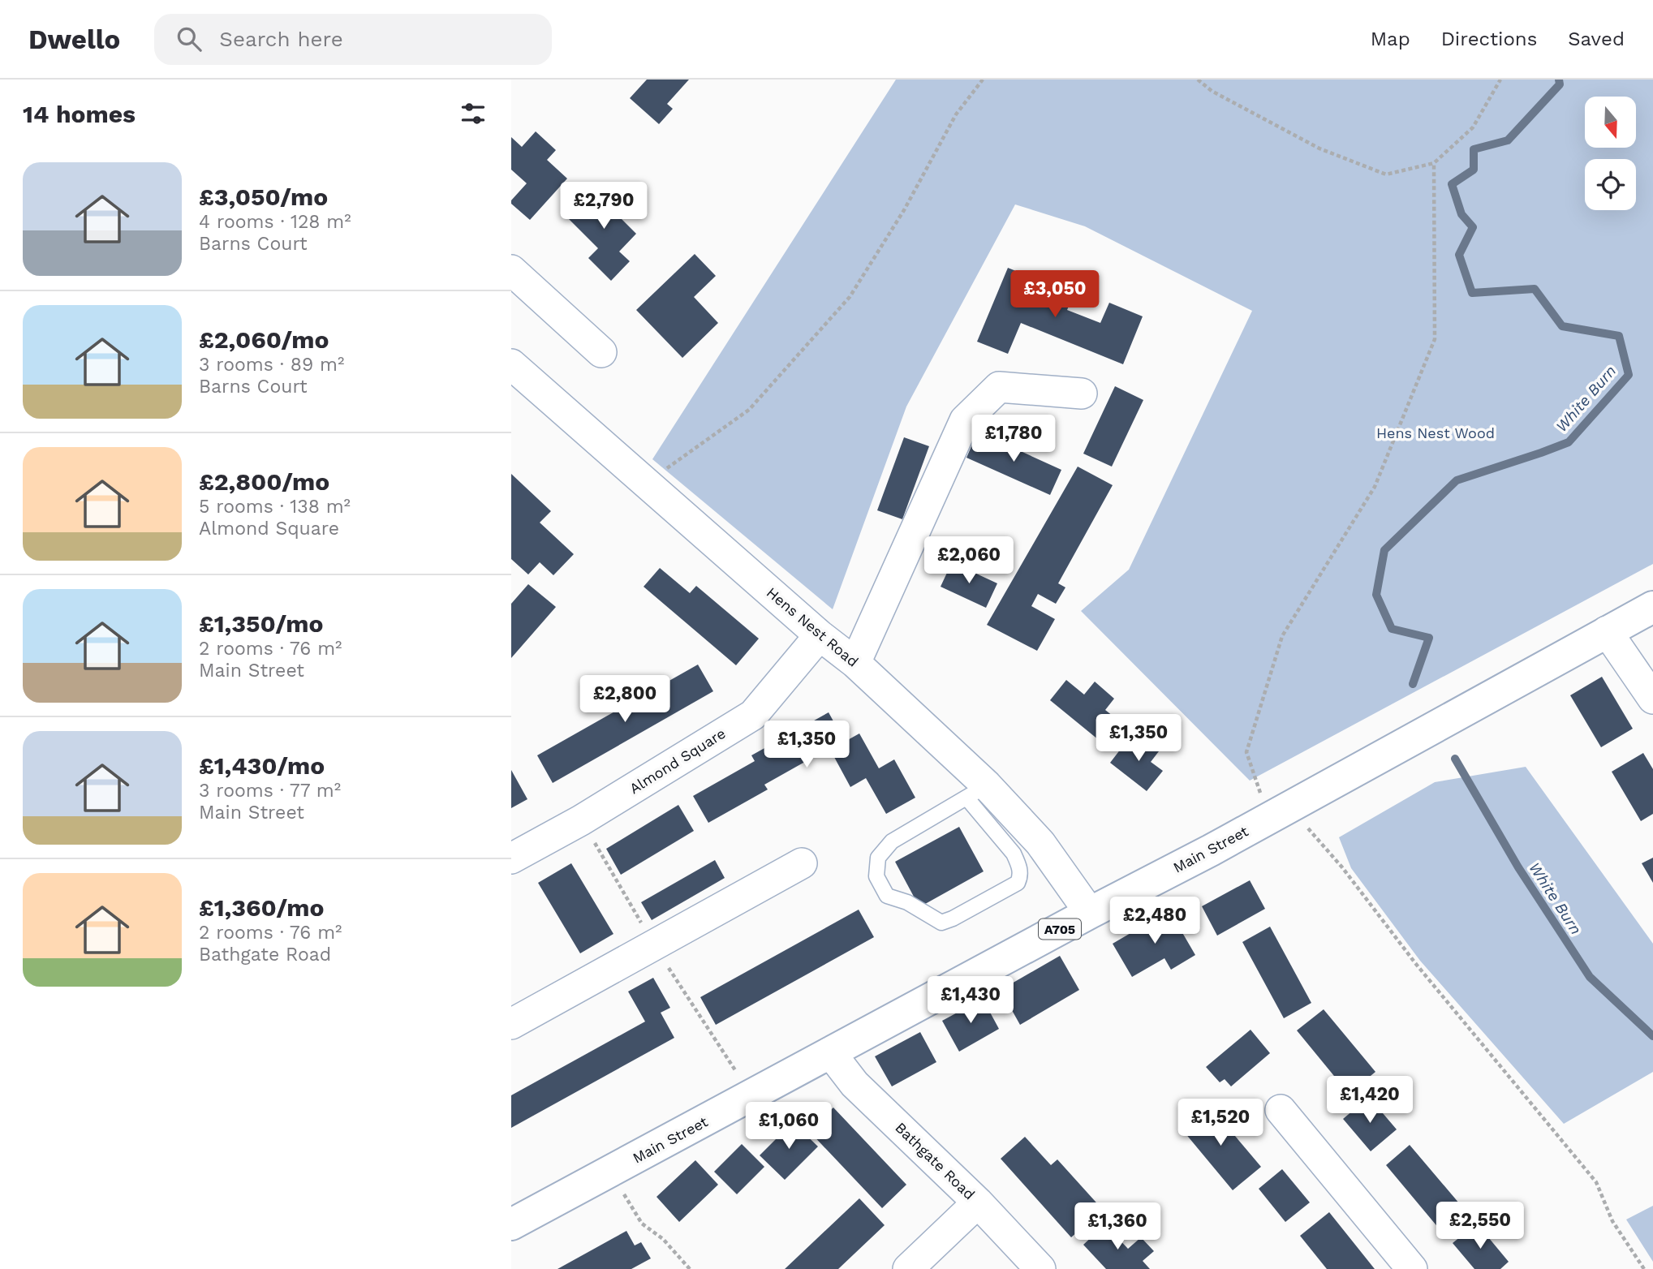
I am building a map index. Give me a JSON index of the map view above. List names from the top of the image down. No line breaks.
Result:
{"streets":{"main road":["Main Street","A705"],"street":["Hens Nest Road","Almond Square","Bathgate Road"]},"crossings":[["Hens Nest Road","Almond Square"],["Hens Nest Road","Main Street"],["Main Street","A705"],["Main Street","Bathgate Road"]],"water":["White Burn"],"parks":["Hens Nest Wood"],"north":"bottom","page":{"header":"Dwello","search":"Search here","nav":["Map","Directions","Saved"],"heading":"14 homes","list":[{"name":"£3,050/mo","note":"4 rooms · 128 m² · Barns Court"},{"name":"£2,060/mo","note":"3 rooms · 89 m² · Barns Court"},{"name":"£2,800/mo","note":"5 rooms · 138 m² · Almond Square"},{"name":"£1,350/mo","note":"2 rooms · 76 m² · Main Street"},{"name":"£1,430/mo","note":"3 rooms · 77 m² · Main Street"},{"name":"£1,360/mo","note":"2 rooms · 76 m² · Bathgate Road"}],"price":["£2,790","£3,050","£1,780","£2,060","£2,800","£1,350","£1,350","£2,480","£1,430","£1,420","£1,520","£1,060","£2,550","£1,360"]}}
